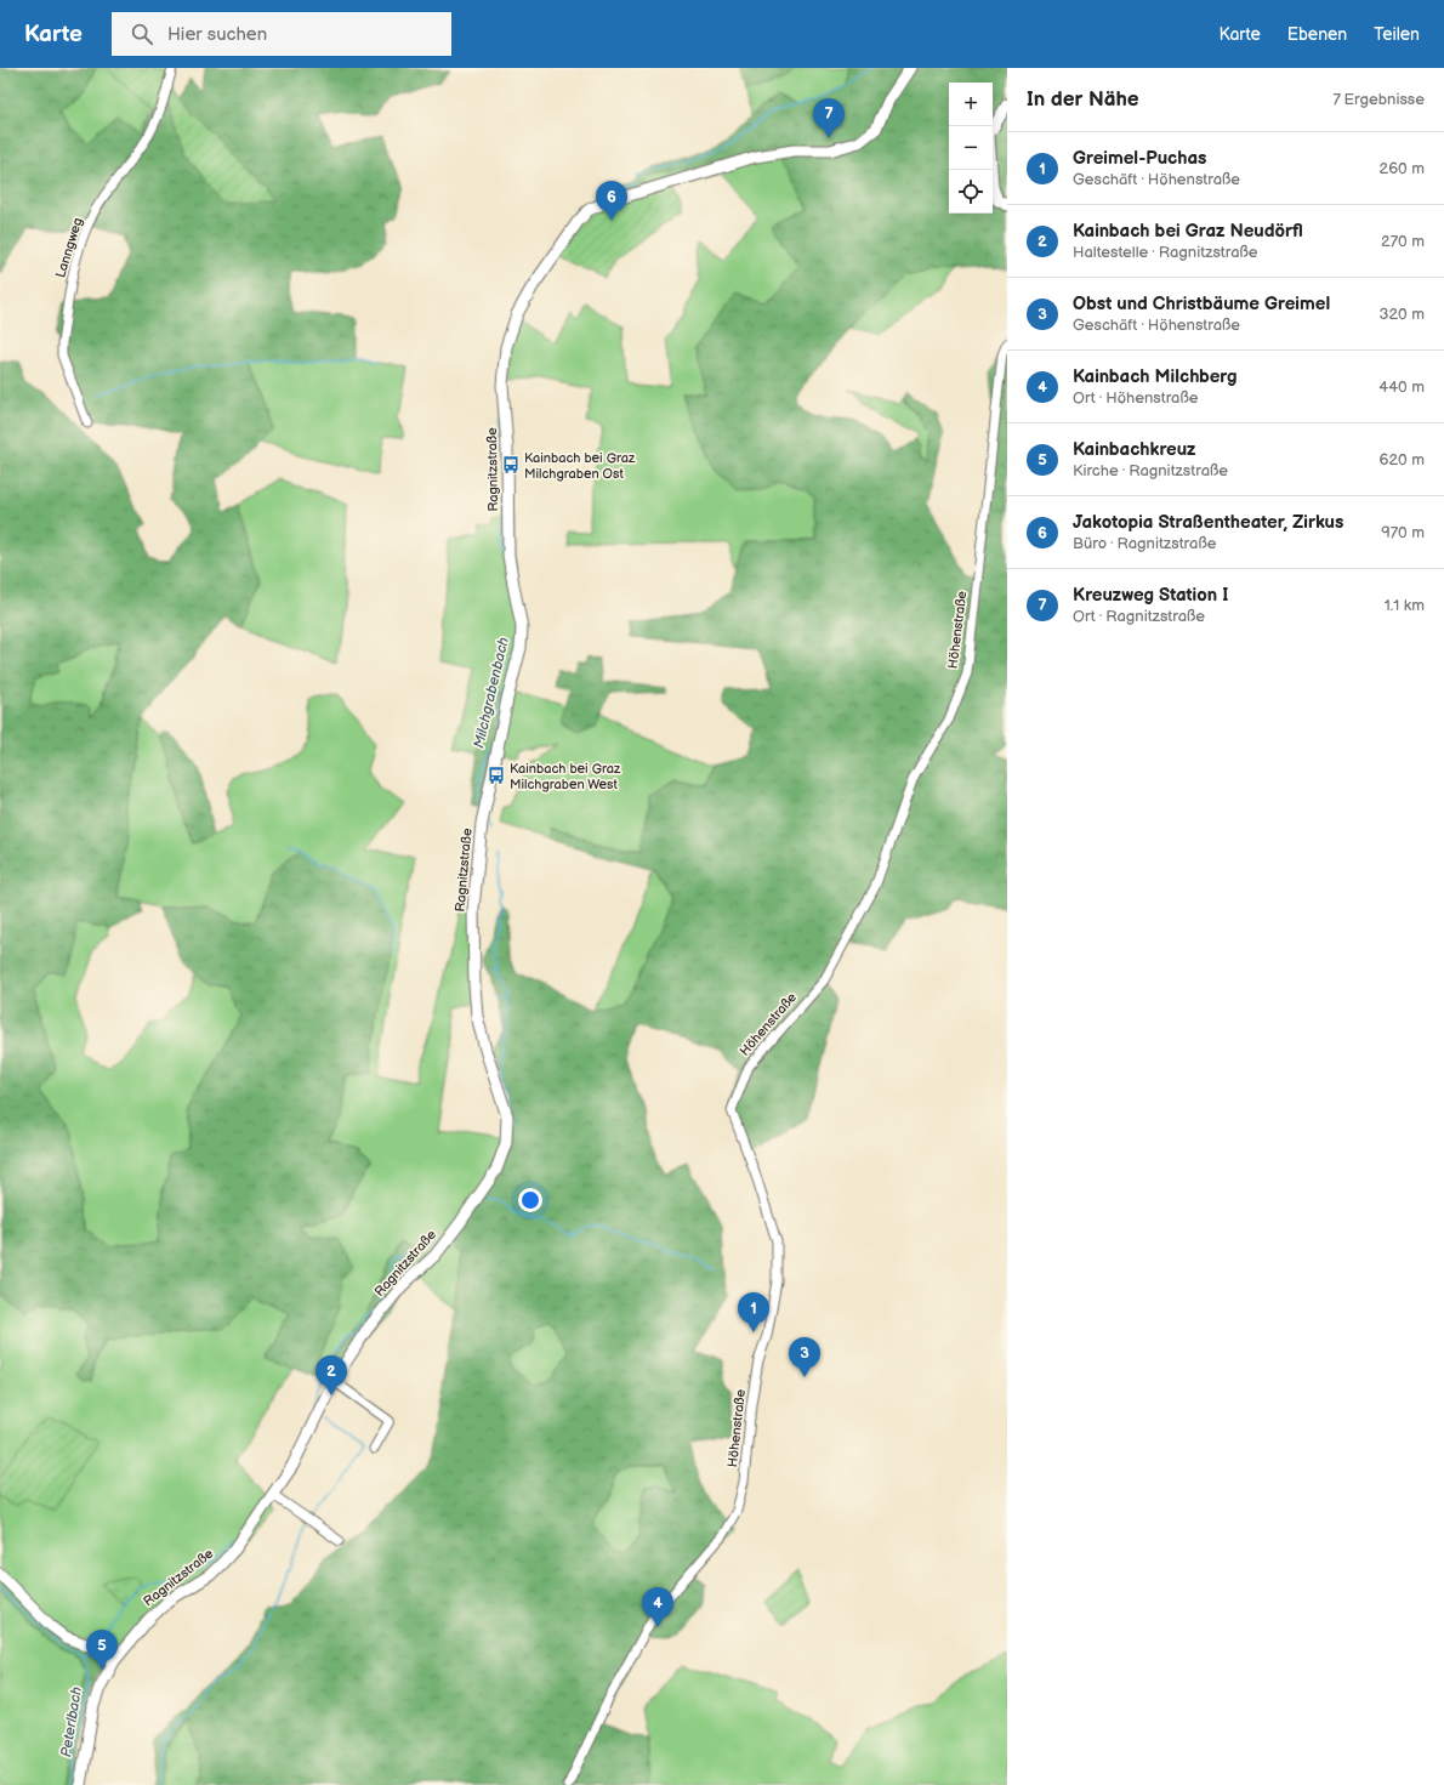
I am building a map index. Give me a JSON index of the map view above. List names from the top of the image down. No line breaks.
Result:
{"streets":{"main road":["Ragnitzstraße"],"street":["Lanngweg","Höhenstraße"]},"water":["Milchgrabenbach","Peterlbach"],"places":{"bus stop":["Kainbach bei Graz Milchgraben Ost","Kainbach bei Graz Milchgraben West"]},"page":{"header":"Karte","search":"Hier suchen","nav":["Karte","Ebenen","Teilen"],"heading":["In der Nähe","7 Ergebnisse"],"map_buttons":["+","−"],"pins":["7","6","1","3","2","4","5"],"list":[{"mark":"1","name":"Greimel-Puchas","note":"Geschäft · Höhenstraße","value":"260 m"},{"mark":"2","name":"Kainbach bei Graz Neudörfl","note":"Haltestelle · Ragnitzstraße","value":"270 m"},{"mark":"3","name":"Obst und Christbäume Greimel","note":"Geschäft · Höhenstraße","value":"320 m"},{"mark":"4","name":"Kainbach Milchberg","note":"Ort · Höhenstraße","value":"440 m"},{"mark":"5","name":"Kainbachkreuz","note":"Kirche · Ragnitzstraße","value":"620 m"},{"mark":"6","name":"Jakotopia Straßentheater, Zirkus","note":"Büro · Ragnitzstraße","value":"970 m"},{"mark":"7","name":"Kreuzweg Station I","note":"Ort · Ragnitzstraße","value":"1.1 km"}]}}
